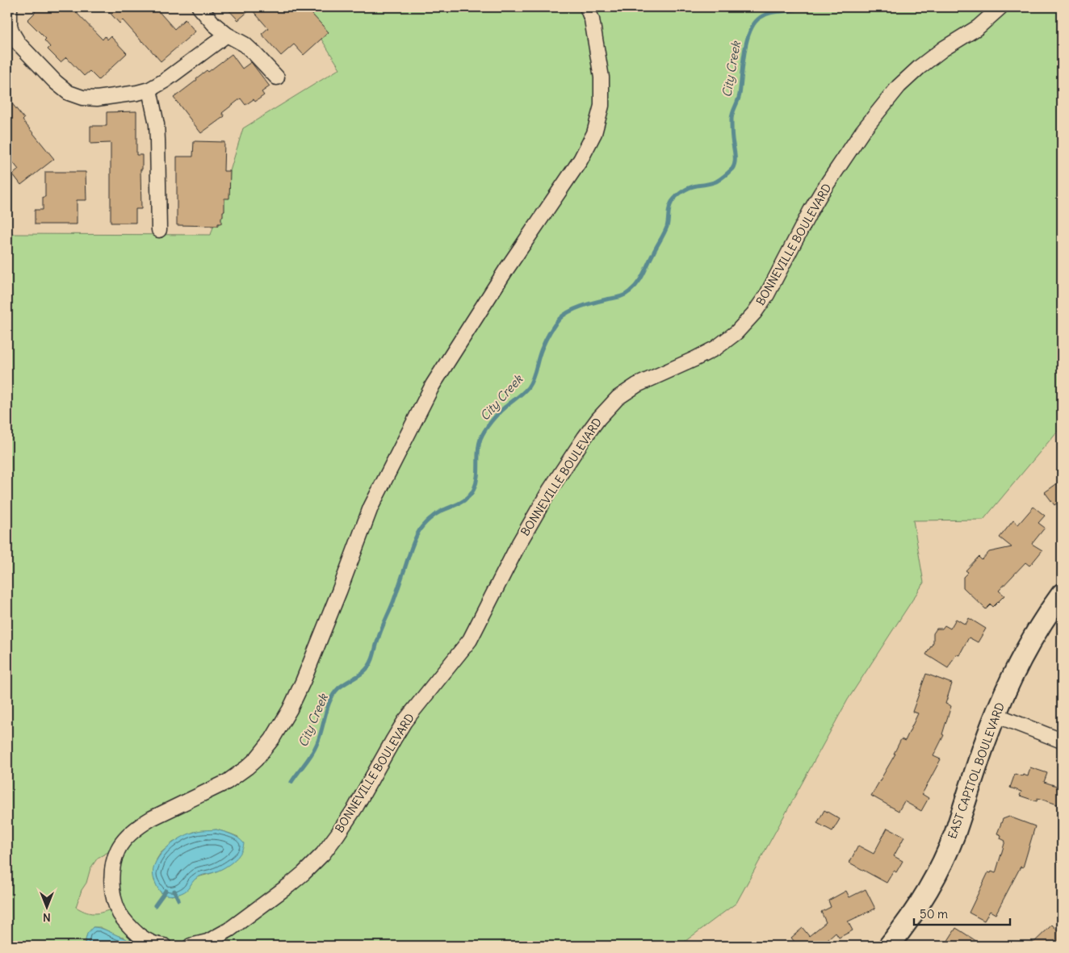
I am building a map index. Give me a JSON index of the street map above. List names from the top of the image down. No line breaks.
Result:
{"streets":{"street":["BONNEVILLE BOULEVARD","EAST CAPITOL BOULEVARD"]},"water":["City Creek"],"scale_bar":"50 m","north":"bottom"}
